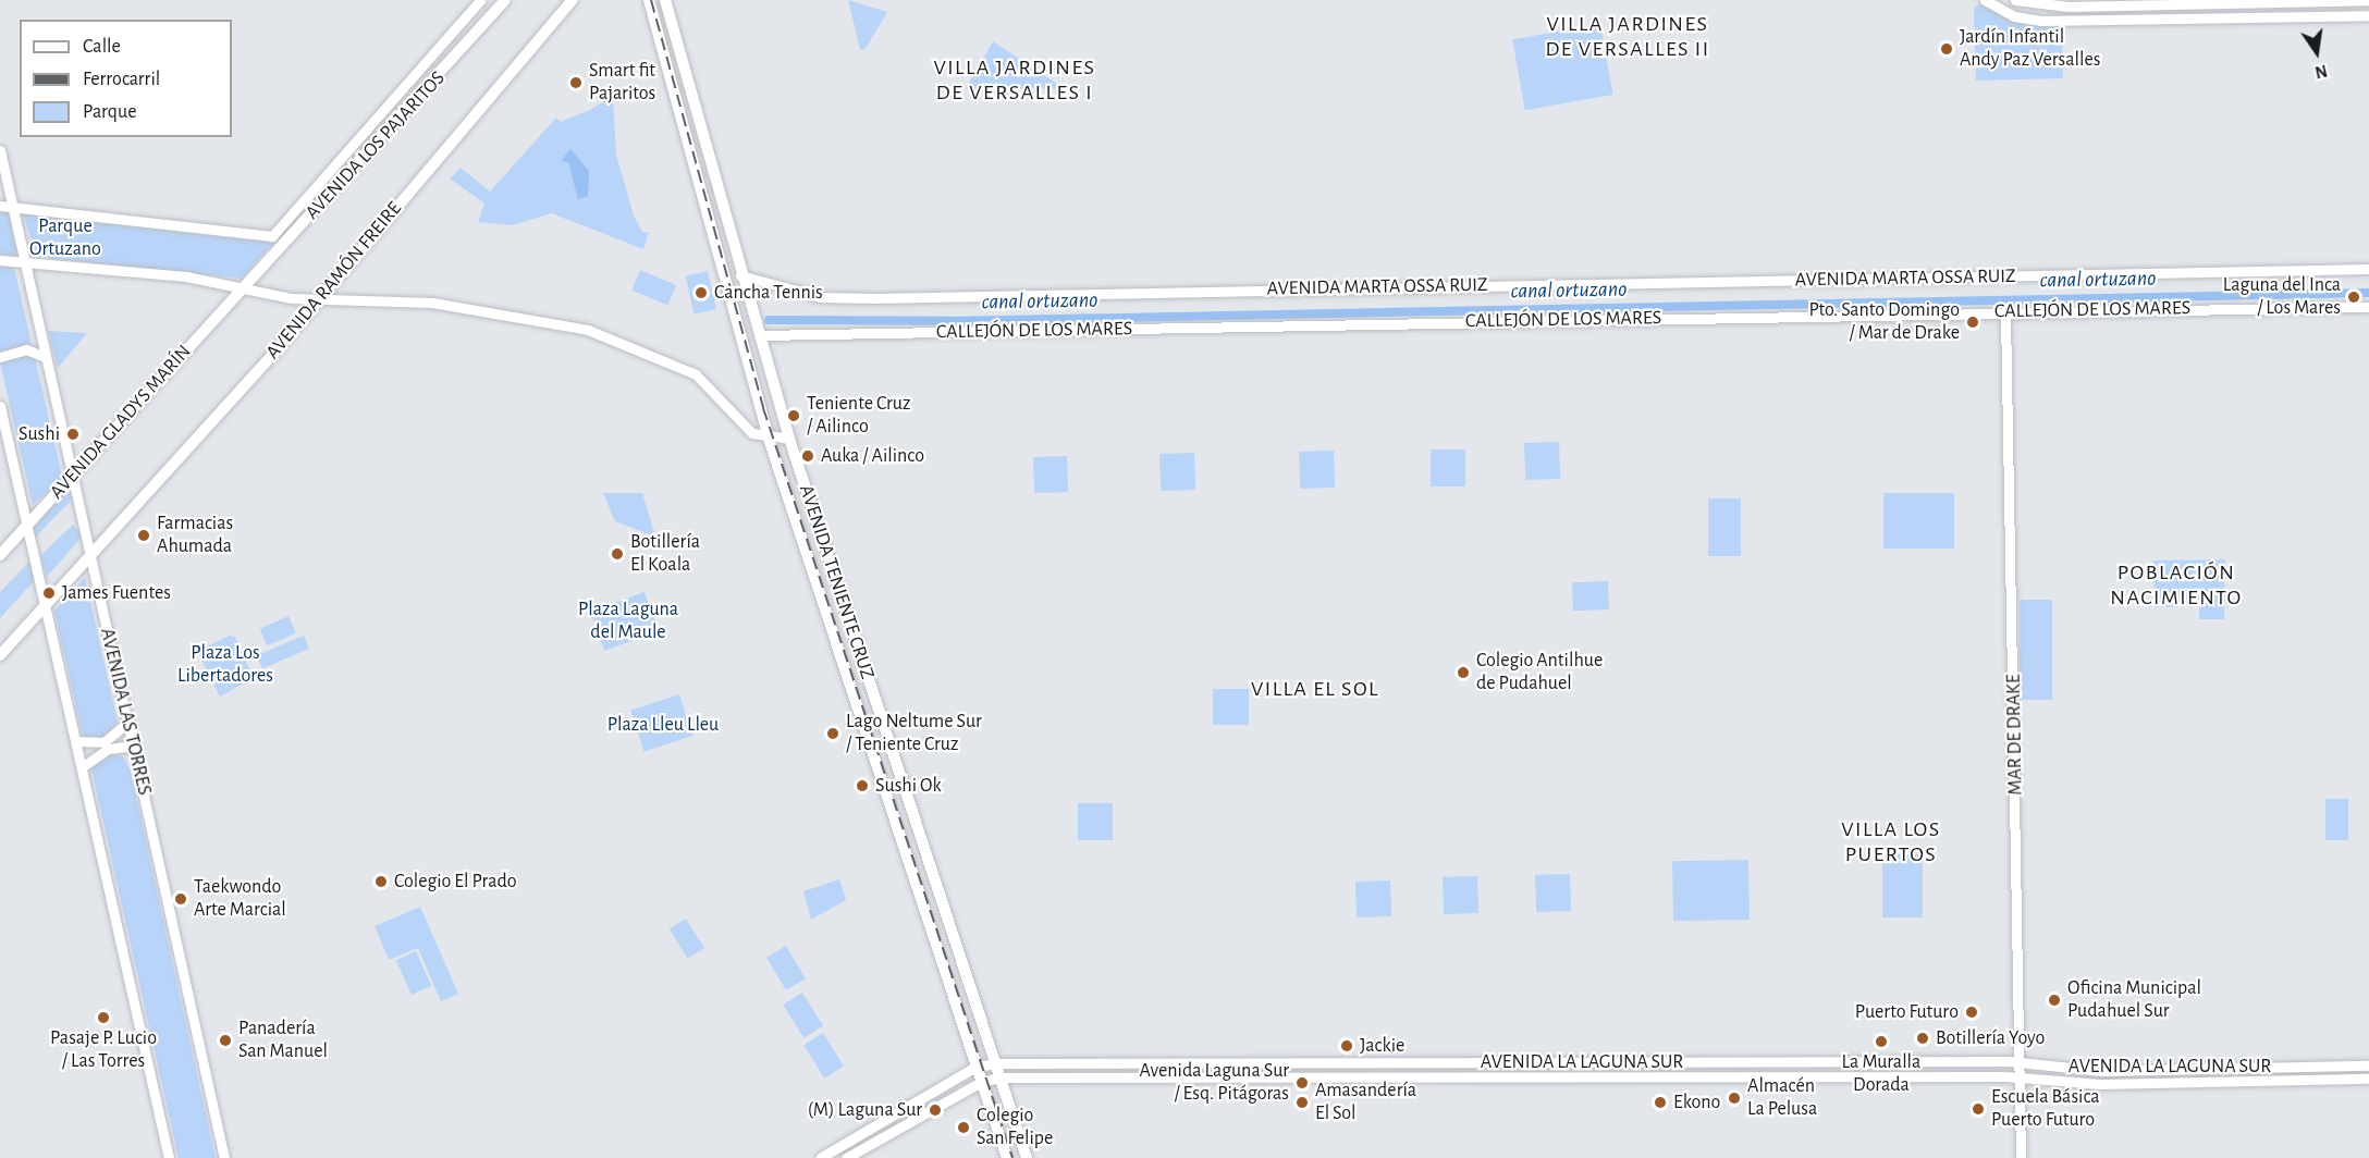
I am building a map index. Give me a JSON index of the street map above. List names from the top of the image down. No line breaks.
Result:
{"streets":{"main road":["AVENIDA LOS PAJARITOS","AVENIDA RAMÓN FREIRE","AVENIDA GLADYS MARÍN","AVENIDA TENIENTE CRUZ"],"street":["AVENIDA MARTA OSSA RUIZ","CALLEJÓN DE LOS MARES","AVENIDA LAS TORRES","MAR DE DRAKE","AVENIDA LA LAGUNA SUR"]},"crossings":[["AVENIDA LOS PAJARITOS","AVENIDA GLADYS MARÍN"],["AVENIDA LOS PAJARITOS","AVENIDA LAS TORRES"],["AVENIDA MARTA OSSA RUIZ","AVENIDA TENIENTE CRUZ"],["AVENIDA RAMÓN FREIRE","AVENIDA LAS TORRES"],["CALLEJÓN DE LOS MARES","AVENIDA TENIENTE CRUZ"],["CALLEJÓN DE LOS MARES","MAR DE DRAKE"],["AVENIDA GLADYS MARÍN","AVENIDA LAS TORRES"],["AVENIDA TENIENTE CRUZ","AVENIDA LA LAGUNA SUR"],["MAR DE DRAKE","AVENIDA LA LAGUNA SUR"]],"districts":["VILLA JARDINES DE VERSALLES II","VILLA JARDINES DE VERSALLES I","POBLACIÓN NACIMIENTO","VILLA EL SOL","VILLA LOS PUERTOS"],"water":["canal ortuzano"],"parks":["Parque Ortuzano","Plaza Laguna del Maule","Plaza Los Libertadores","Plaza Lleu Lleu"],"places":["Jardín Infantil Andy Paz Versalles","Smart fit Pajaritos","Cancha Tennis","Laguna del Inca / Los Mares","Pto. Santo Domingo / Mar de Drake","Teniente Cruz / Ailinco","Sushi","Auka / Ailinco","Farmacias Ahumada","Botillería El Koala","James Fuentes","Colegio Antilhue de Pudahuel","Lago Neltume Sur / Teniente Cruz","Sushi Ok","Colegio El Prado","Taekwondo Arte Marcial","Oficina Municipal Pudahuel Sur","Puerto Futuro","Pasaje P. Lucio / Las Torres","Botillería Yoyo","Panadería San Manuel","La Muralla Dorada","Jackie","Avenida Laguna Sur / Esq. Pitágoras","Almacén La Pelusa","Amasandería El Sol","Ekono","Escuela Básica Puerto Futuro","(M) Laguna Sur","Colegio San Felipe"],"legend":["Calle","Ferrocarril","Parque"],"north":"bottom"}
